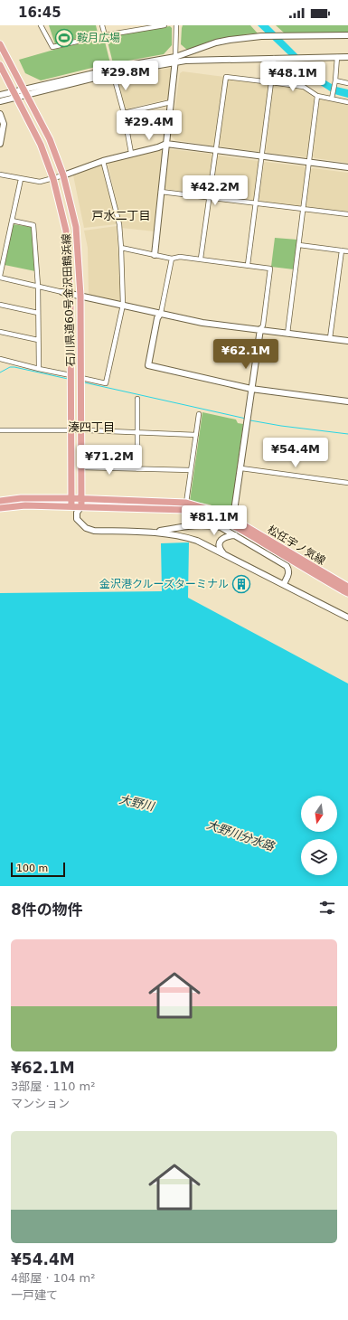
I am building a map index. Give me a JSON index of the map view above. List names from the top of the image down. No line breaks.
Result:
{"streets":{"main road":["石川県道60号金沢田鶴浜線","松任宇ノ気線"]},"crossings":[["石川県道60号金沢田鶴浜線","松任宇ノ気線"]],"districts":["戸水二丁目","湊四丁目"],"water":["大野川","大野川分水路"],"places":{"sports":["鞍月広場"],"building":["金沢港クルーズターミナル"]},"scale_bar":"100 m","north":"bottom","page":{"status":"16:45","price":["¥29.8M","¥48.1M","¥29.4M","¥42.2M","¥62.1M","¥54.4M","¥71.2M","¥81.1M"],"scale":"100 m","heading":"8件の物件","list":[{"name":"¥62.1M","note":"3部屋 · 110 m² · マンション"},{"name":"¥54.4M","note":"4部屋 · 104 m² · 一戸建て"}]}}
